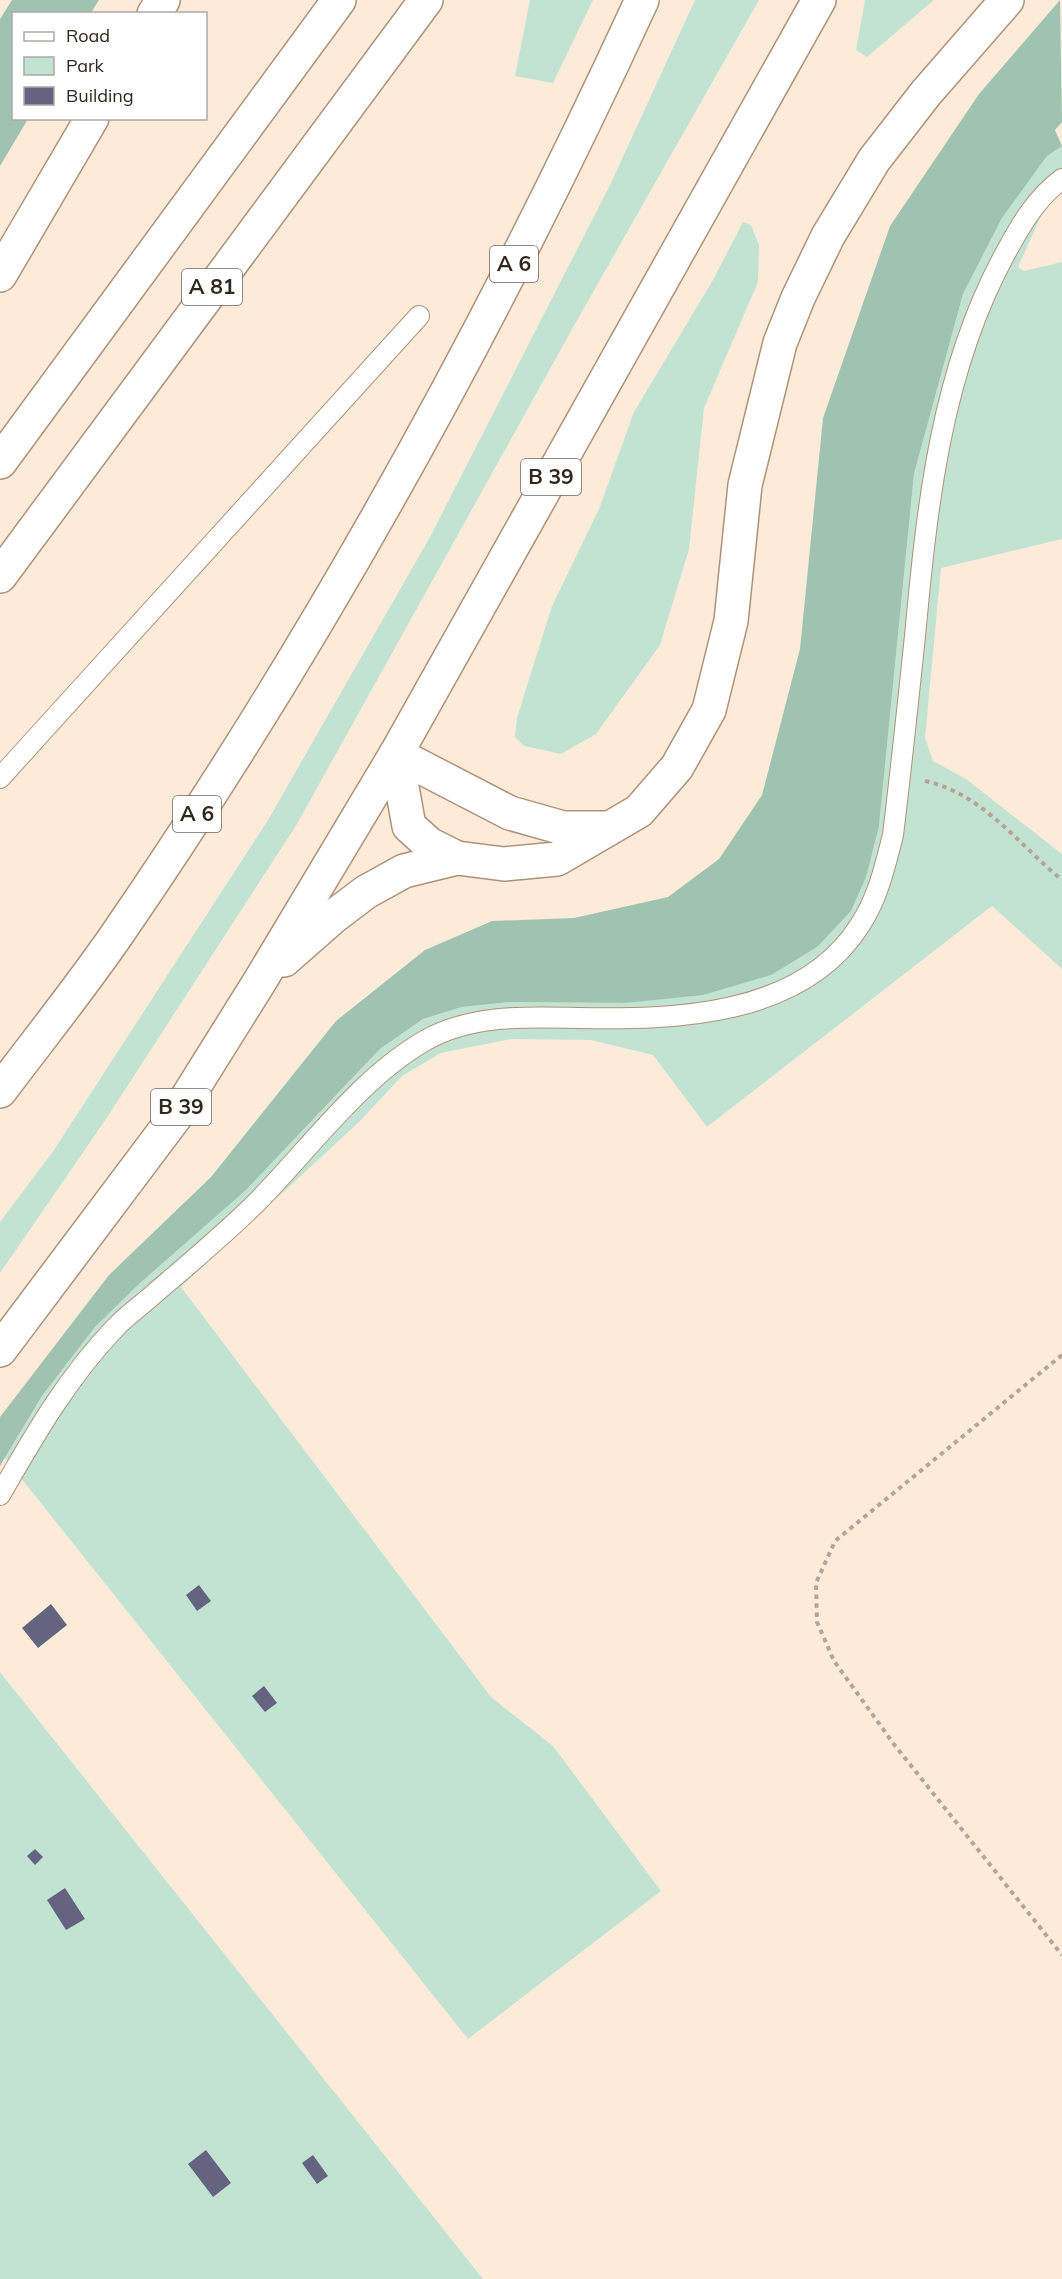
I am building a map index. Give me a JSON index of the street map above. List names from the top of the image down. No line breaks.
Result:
{"streets":{"main road":["A 6","A 81","B 39"]},"legend":["Road","Park","Building"]}
